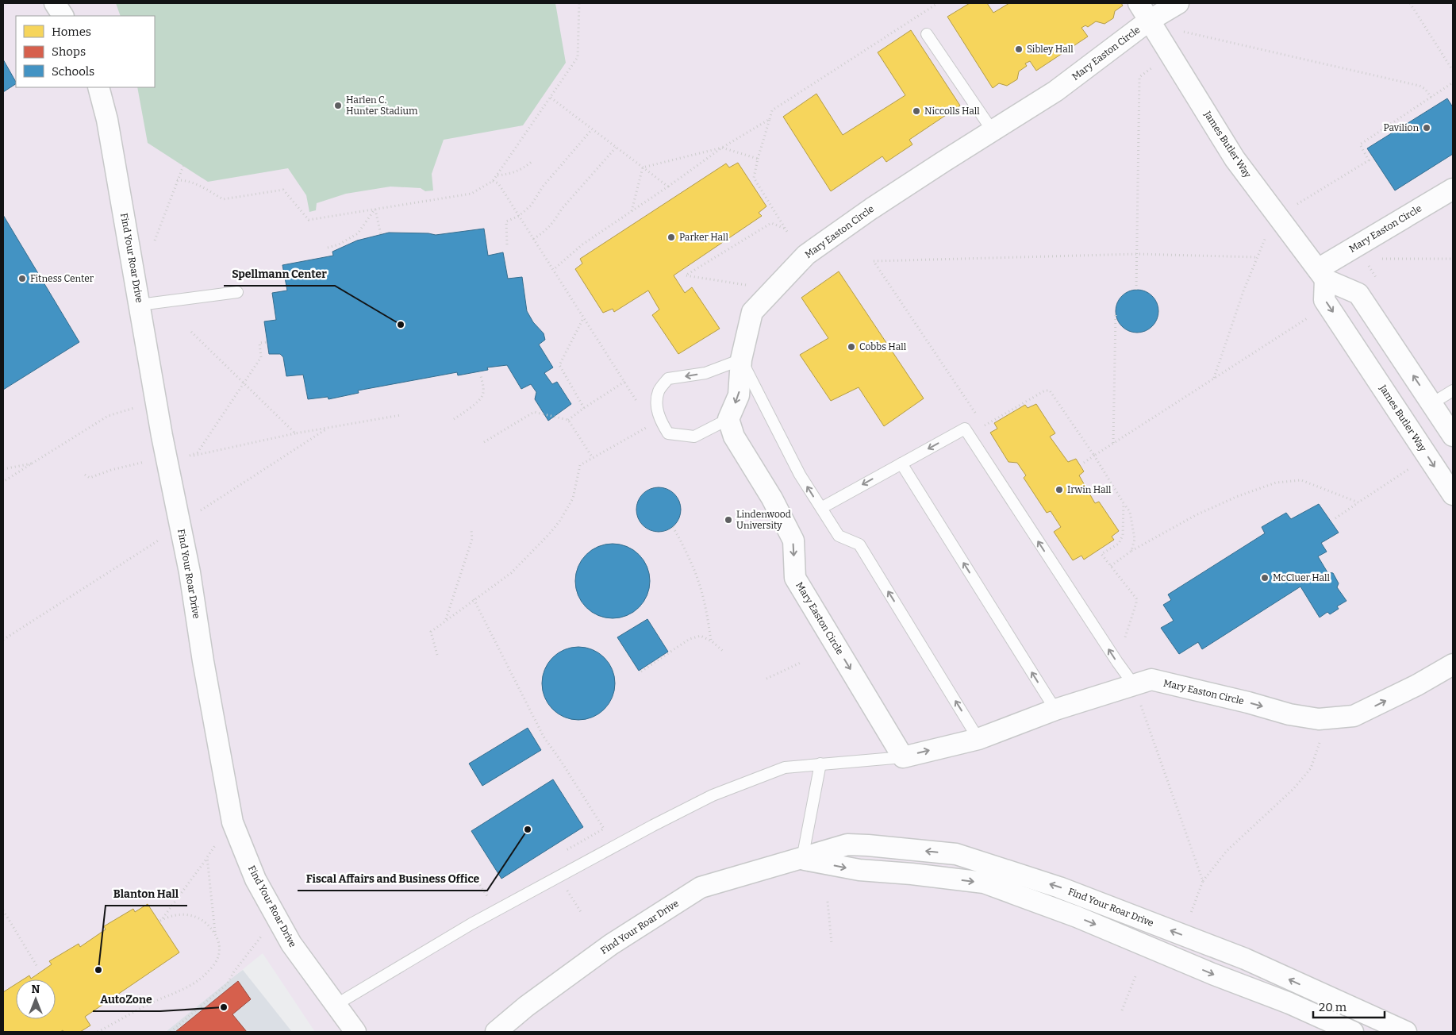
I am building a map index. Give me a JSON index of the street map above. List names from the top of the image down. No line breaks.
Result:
{"streets":{"street":["Mary Easton Circle","James Butler Way","Find Your Roar Drive"]},"crossings":[["Mary Easton Circle","James Butler Way"]],"places":["Sibley Hall","Harlen C. Hunter Stadium","Niccolls Hall","Pavilion","Parker Hall","Fitness Center","Spellmann Center","Cobbs Hall","Irwin Hall","Lindenwood University","McCluer Hall","Fiscal Affairs and Business Office","Blanton Hall","AutoZone"],"legend":["Homes","Shops","Schools"],"scale_bar":"20 m","north":"top"}
